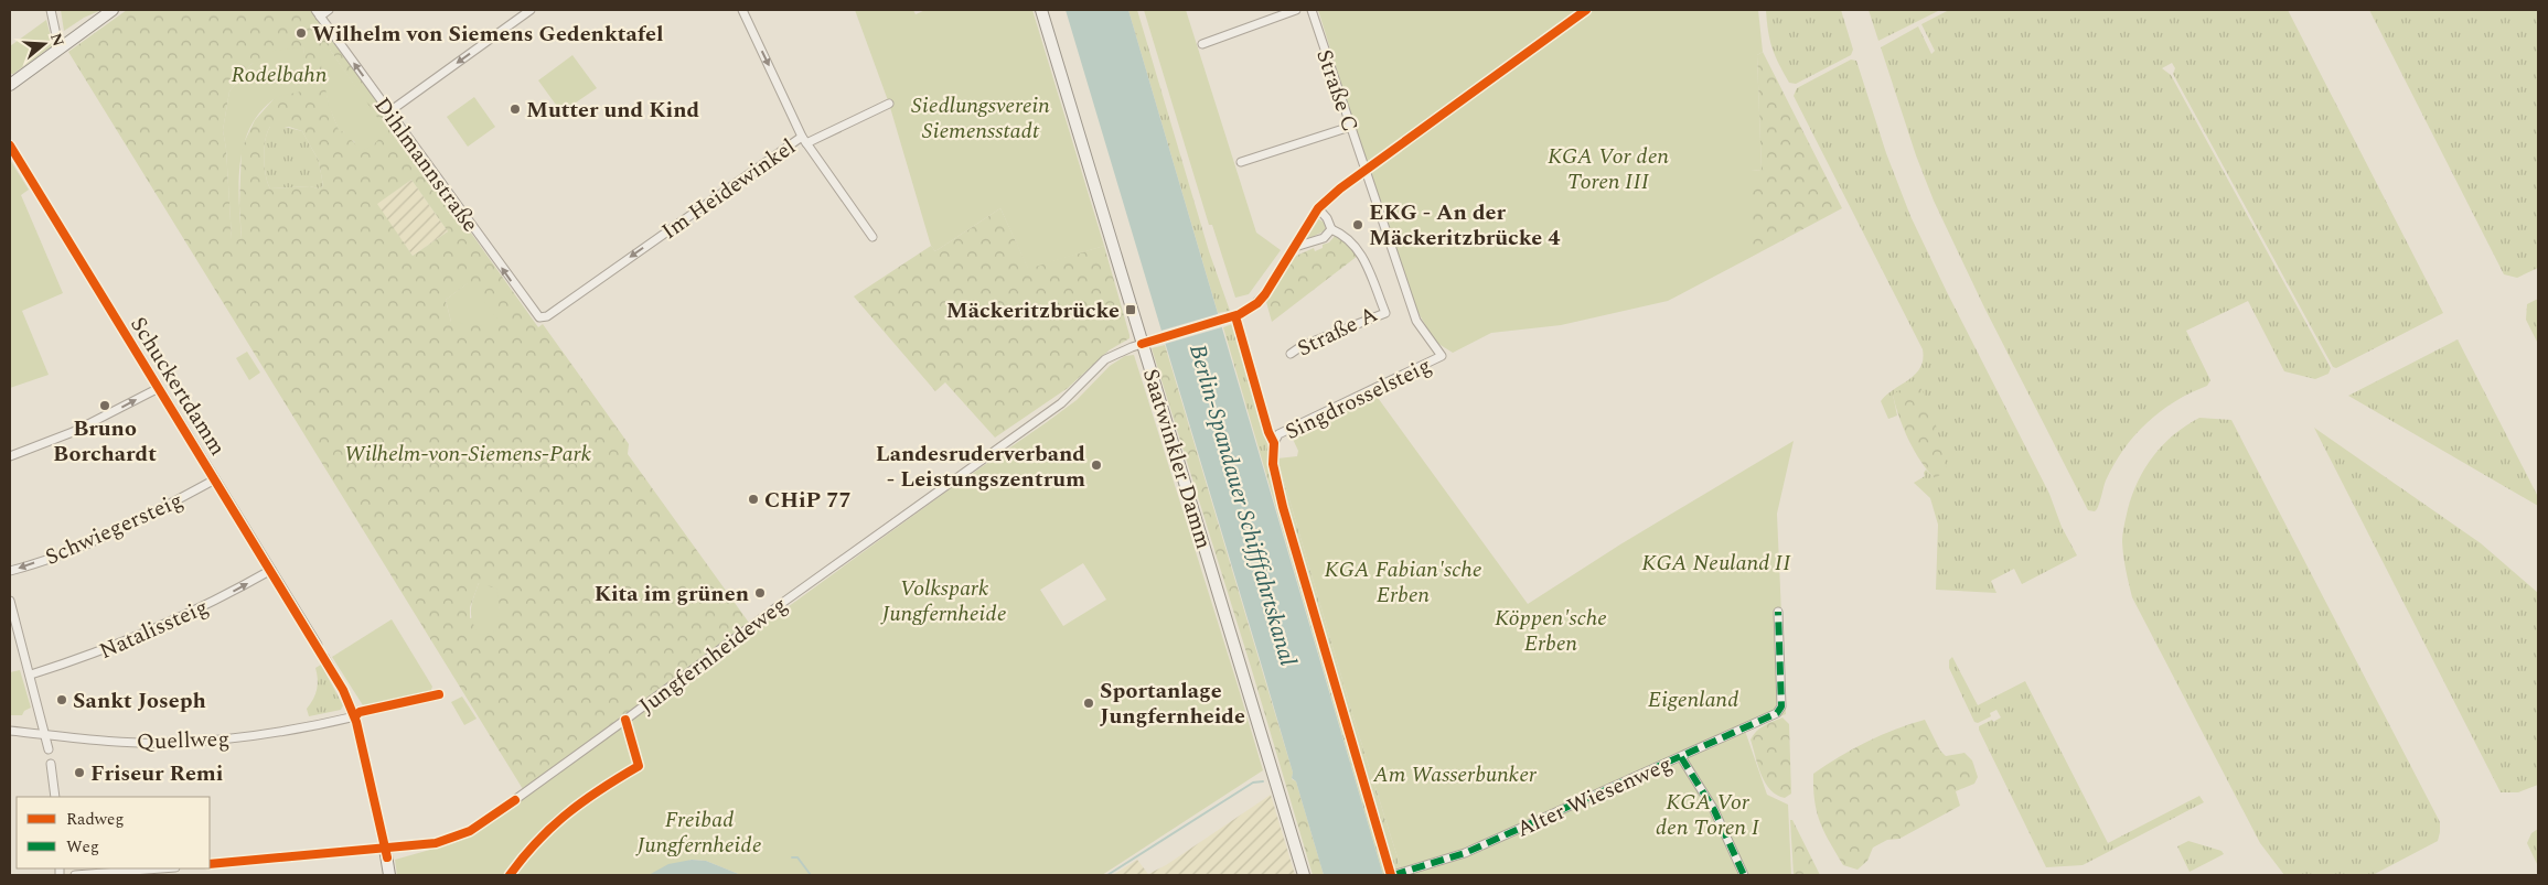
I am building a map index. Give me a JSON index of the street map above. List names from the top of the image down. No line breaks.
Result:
{"streets":{"main road":["Saatwinkler Damm"],"street":["Straße C","Dihlmannstraße","Im Heidewinkel","Straße A","Schuckertdamm","Singdrosselsteig","Schwiegersteig","Natalissteig","Jungfernheideweg","Quellweg","Alter Wiesenweg"]},"crossings":[["Straße C","Singdrosselsteig"],["Straße C","Jungfernheideweg"],["Dihlmannstraße","Im Heidewinkel"],["Schuckertdamm","Schwiegersteig"],["Schuckertdamm","Natalissteig"],["Singdrosselsteig","Jungfernheideweg"],["Saatwinkler Damm","Jungfernheideweg"]],"one_way":["Dihlmannstraße","Schwiegersteig","Natalissteig"],"water":["Berlin-Spandauer Schifffahrtskanal"],"parks":["Rodelbahn","Siedlungsverein Siemensstadt","KGA Vor den Toren III","Wilhelm-von-Siemens-Park","KGA Neuland II","KGA Fabian'sche Erben","Volkspark Jungfernheide","Köppen'sche Erben","Eigenland","Am Wasserbunker","KGA Vor den Toren I","Freibad Jungfernheide"],"places":{"other":["Wilhelm von Siemens Gedenktafel","Mutter und Kind","EKG - An der Mäckeritzbrücke 4","Bruno Borchardt","Landesruderverband - Leistungszentrum","CHiP 77","Kita im grünen","Sankt Joseph","Sportanlage Jungfernheide","Friseur Remi"],"transit":["Mäckeritzbrücke"]},"legend":["Radweg","Weg"],"north":"right"}
